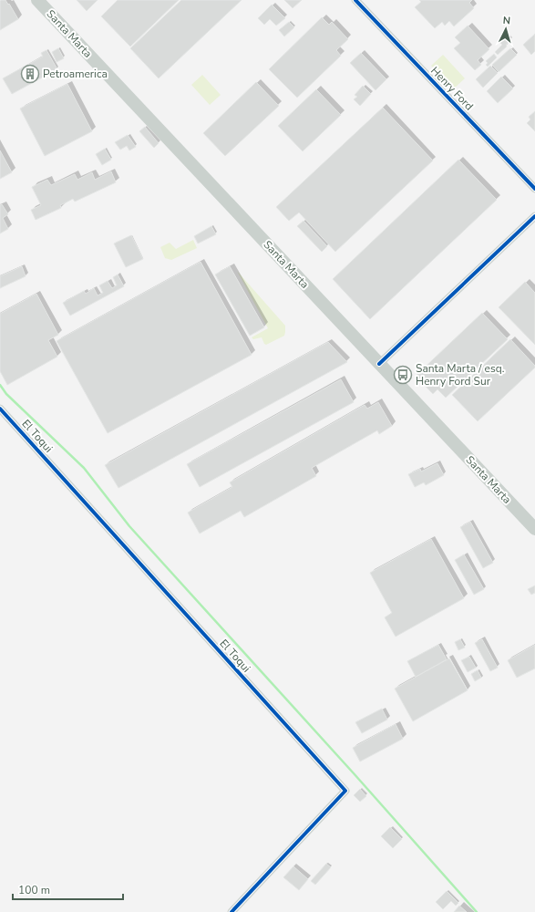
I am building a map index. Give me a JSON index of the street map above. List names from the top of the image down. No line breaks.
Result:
{"streets":{"main road":["Santa Marta"],"street":["Henry Ford","El Toqui"]},"places":{"building":["Petroamerica"],"bus stop":["Santa Marta / esq. Henry Ford Sur"]},"scale_bar":"100 m","north":"top"}
